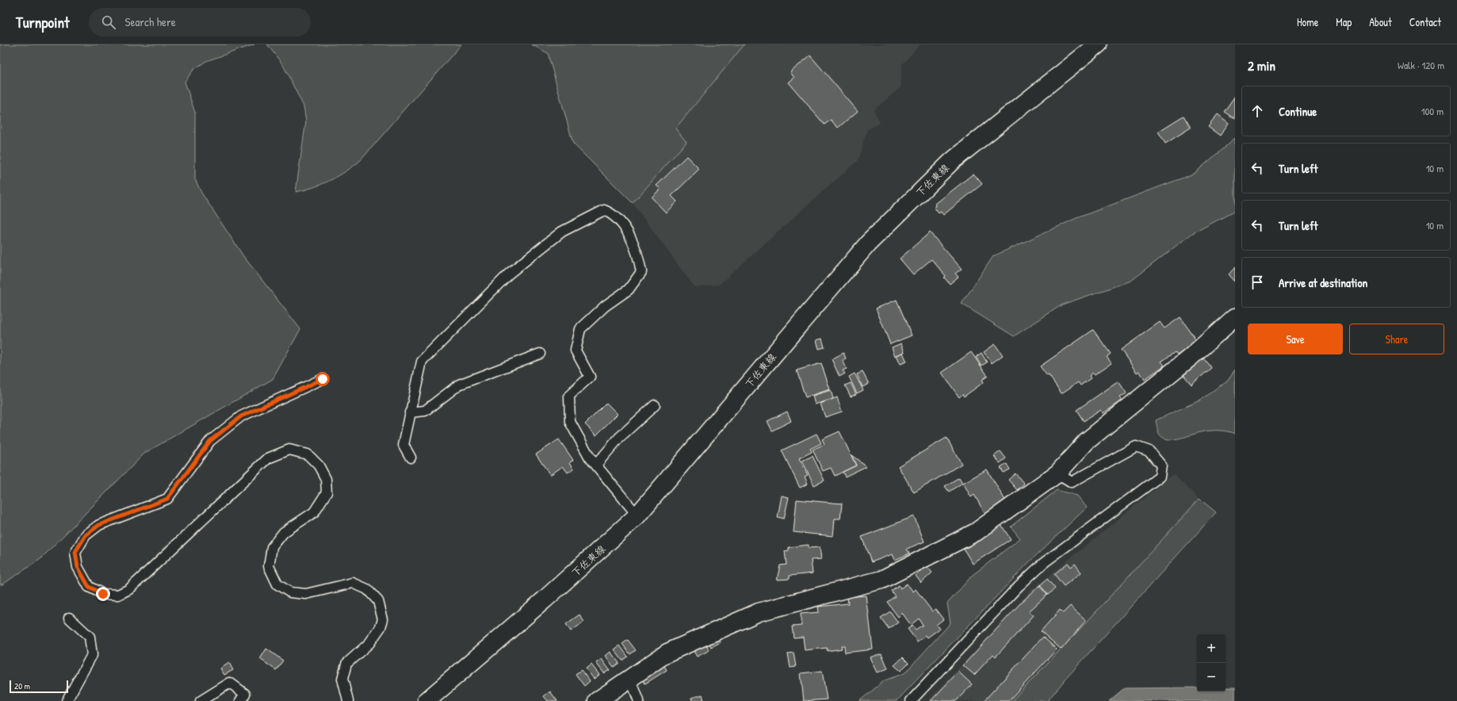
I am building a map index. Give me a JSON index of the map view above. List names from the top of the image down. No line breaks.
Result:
{"streets":{"main road":["下佐東線"]},"scale_bar":"20 m","page":{"header":"Turnpoint","search":"Search here","nav":["Home","Map","About","Contact"],"heading":["2 min","Walk · 120 m"],"list":[["Continue","100 m"],["Turn left","10 m"],["Turn left","10 m"],"Arrive at destination"],"buttons":["Save","Share"],"map_buttons":["+","−"],"scale":"20 m"}}
